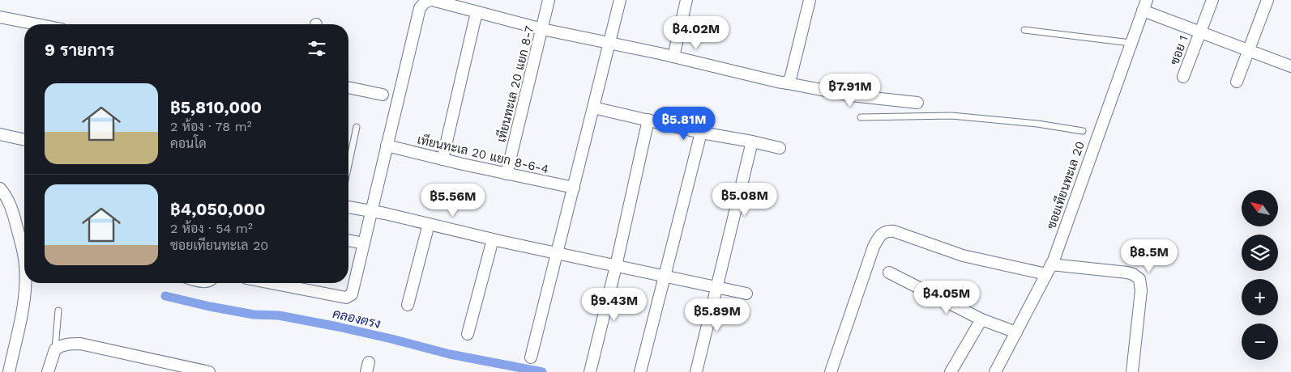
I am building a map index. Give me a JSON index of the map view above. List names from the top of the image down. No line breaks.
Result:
{"streets":{"street":["ซอย 1","เทียนทะเล 20 แยก 8-7","เทียนทะเล 20 แยก 8-6-4","ซอยเทียนทะเล 20"]},"crossings":[["เทียนทะเล 20 แยก 8-7","เทียนทะเล 20 แยก 8-6-4"]],"water":["คลองตรง"],"north":"top left","page":{"price":["฿4.02M","฿7.91M","฿5.81M","฿5.08M","฿5.56M","฿8.5M","฿4.05M","฿9.43M","฿5.89M"],"heading":"9 รายการ","list":[{"name":"฿5,810,000","note":"2 ห้อง · 78 m² · คอนโด"},{"name":"฿4,050,000","note":"2 ห้อง · 54 m² · ซอยเทียนทะเล 20"}],"map_buttons":["+","−"]}}
